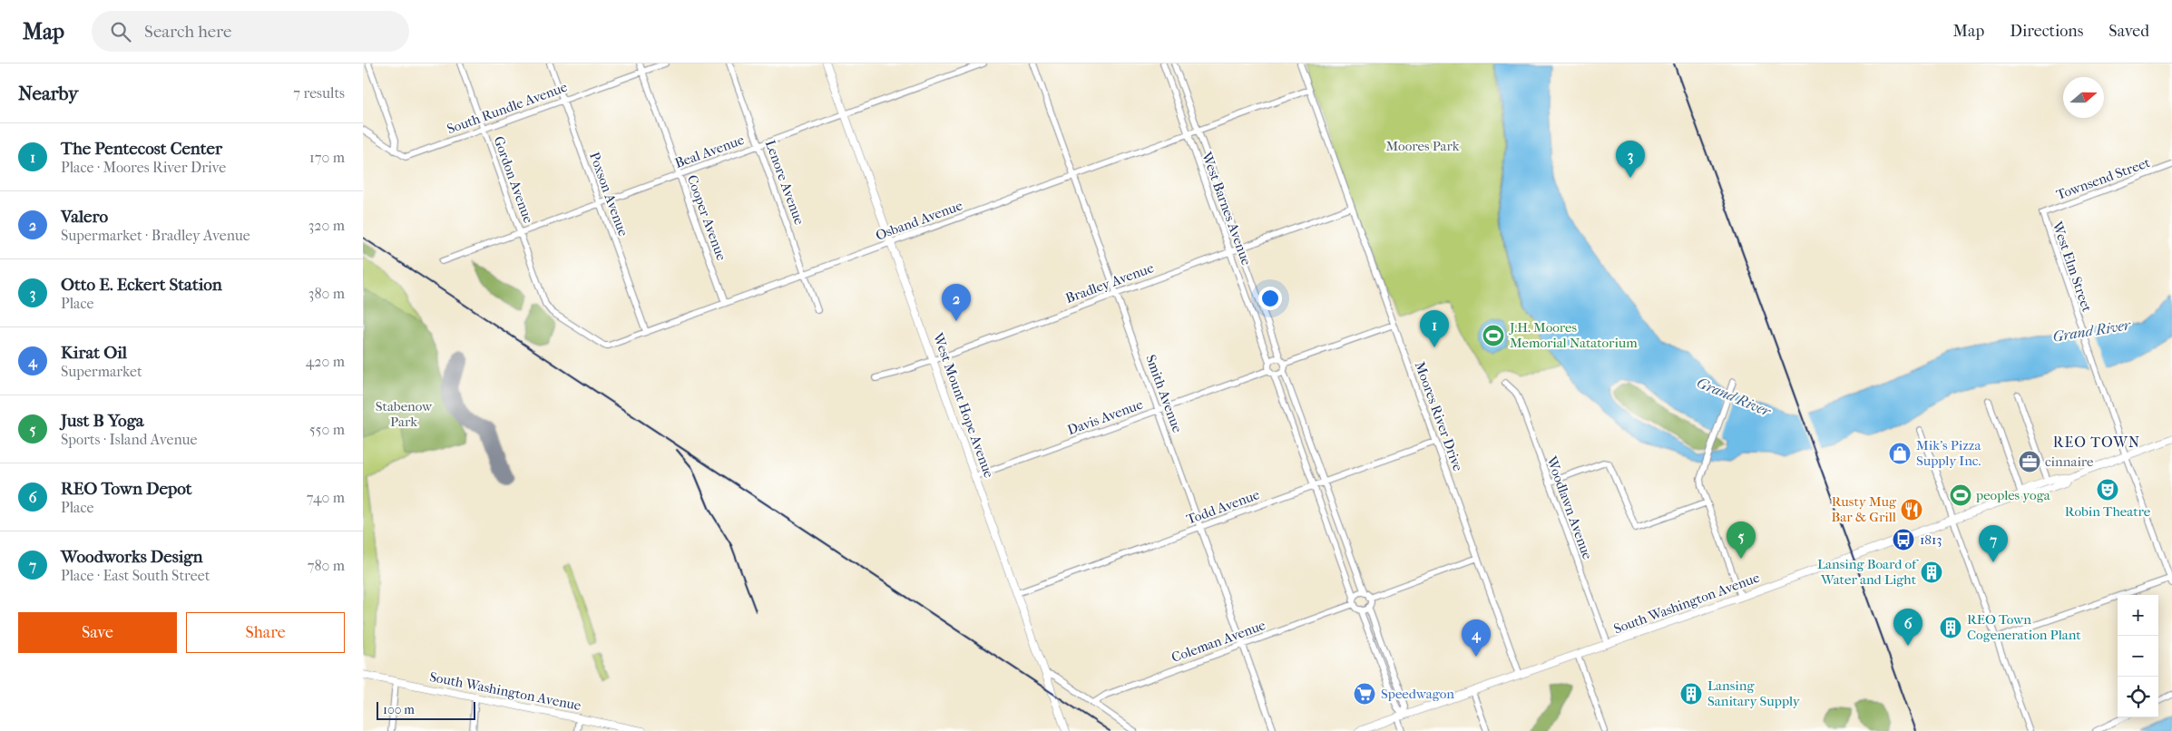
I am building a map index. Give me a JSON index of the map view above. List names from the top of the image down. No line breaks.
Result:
{"streets":{"street":["South Rundle Avenue","Beal Avenue","Townsend Street","Gordon Avenue","Lenore Avenue","Poxson Avenue","West Barnes Avenue","Cooper Avenue","Osband Avenue","West Elm Street","Bradley Avenue","Smith Avenue","West Mount Hope Avenue","Moores River Drive","Davis Avenue","Todd Avenue","Woodlawn Avenue","South Washington Avenue","Coleman Avenue"]},"crossings":[["South Rundle Avenue","Gordon Avenue"],["South Rundle Avenue","Poxson Avenue"],["South Rundle Avenue","Cooper Avenue"],["Beal Avenue","Gordon Avenue"],["Beal Avenue","Lenore Avenue"],["Beal Avenue","Poxson Avenue"],["Beal Avenue","Cooper Avenue"],["Beal Avenue","West Mount Hope Avenue"],["Townsend Street","West Elm Street"],["Gordon Avenue","Osband Avenue"],["Lenore Avenue","Osband Avenue"],["Poxson Avenue","Osband Avenue"],["West Barnes Avenue","Osband Avenue"],["West Barnes Avenue","Bradley Avenue"],["West Barnes Avenue","Davis Avenue"],["Cooper Avenue","Osband Avenue"],["Osband Avenue","Smith Avenue"],["Osband Avenue","West Mount Hope Avenue"],["Osband Avenue","Moores River Drive"],["West Elm Street","South Washington Avenue"],["Bradley Avenue","Smith Avenue"],["Bradley Avenue","West Mount Hope Avenue"],["Bradley Avenue","Moores River Drive"],["Smith Avenue","Davis Avenue"],["Smith Avenue","Todd Avenue"],["Smith Avenue","Coleman Avenue"],["West Mount Hope Avenue","Davis Avenue"],["West Mount Hope Avenue","Todd Avenue"],["Moores River Drive","Todd Avenue"],["Moores River Drive","South Washington Avenue"],["Woodlawn Avenue","South Washington Avenue"]],"districts":["REO TOWN"],"water":["Grand River"],"parks":["Moores Park","Stabenow Park"],"places":{"sports":["J.H. Moores Memorial Natatorium","peoples yoga"],"shop":["Mik's Pizza Supply Inc."],"office":["cinnaire"],"theatre":["Robin Theatre"],"restaurant":["Rusty Mug Bar & Grill"],"bus stop":["1813"],"building":["Lansing Board of Water and Light","REO Town Cogeneration Plant","Lansing Sanitary Supply"],"supermarket":["Speedwagon"]},"scale_bar":"100 m","north":"right","page":{"header":"Map","search":"Search here","nav":["Map","Directions","Saved"],"heading":["Nearby","7 results"],"list":[{"mark":"1","name":"The Pentecost Center","note":"Place · Moores River Drive","value":"170 m"},{"mark":"2","name":"Valero","note":"Supermarket · Bradley Avenue","value":"320 m"},{"mark":"3","name":"Otto E. Eckert Station","note":"Place","value":"380 m"},{"mark":"4","name":"Kirat Oil","note":"Supermarket","value":"420 m"},{"mark":"5","name":"Just B Yoga","note":"Sports · Island Avenue","value":"550 m"},{"mark":"6","name":"REO Town Depot","note":"Place","value":"740 m"},{"mark":"7","name":"Woodworks Design","note":"Place · East South Street","value":"780 m"}],"pins":["3","2","1","5","7","6","4"],"map_buttons":["+","−"],"buttons":["Save","Share"],"scale":"100 m"}}
